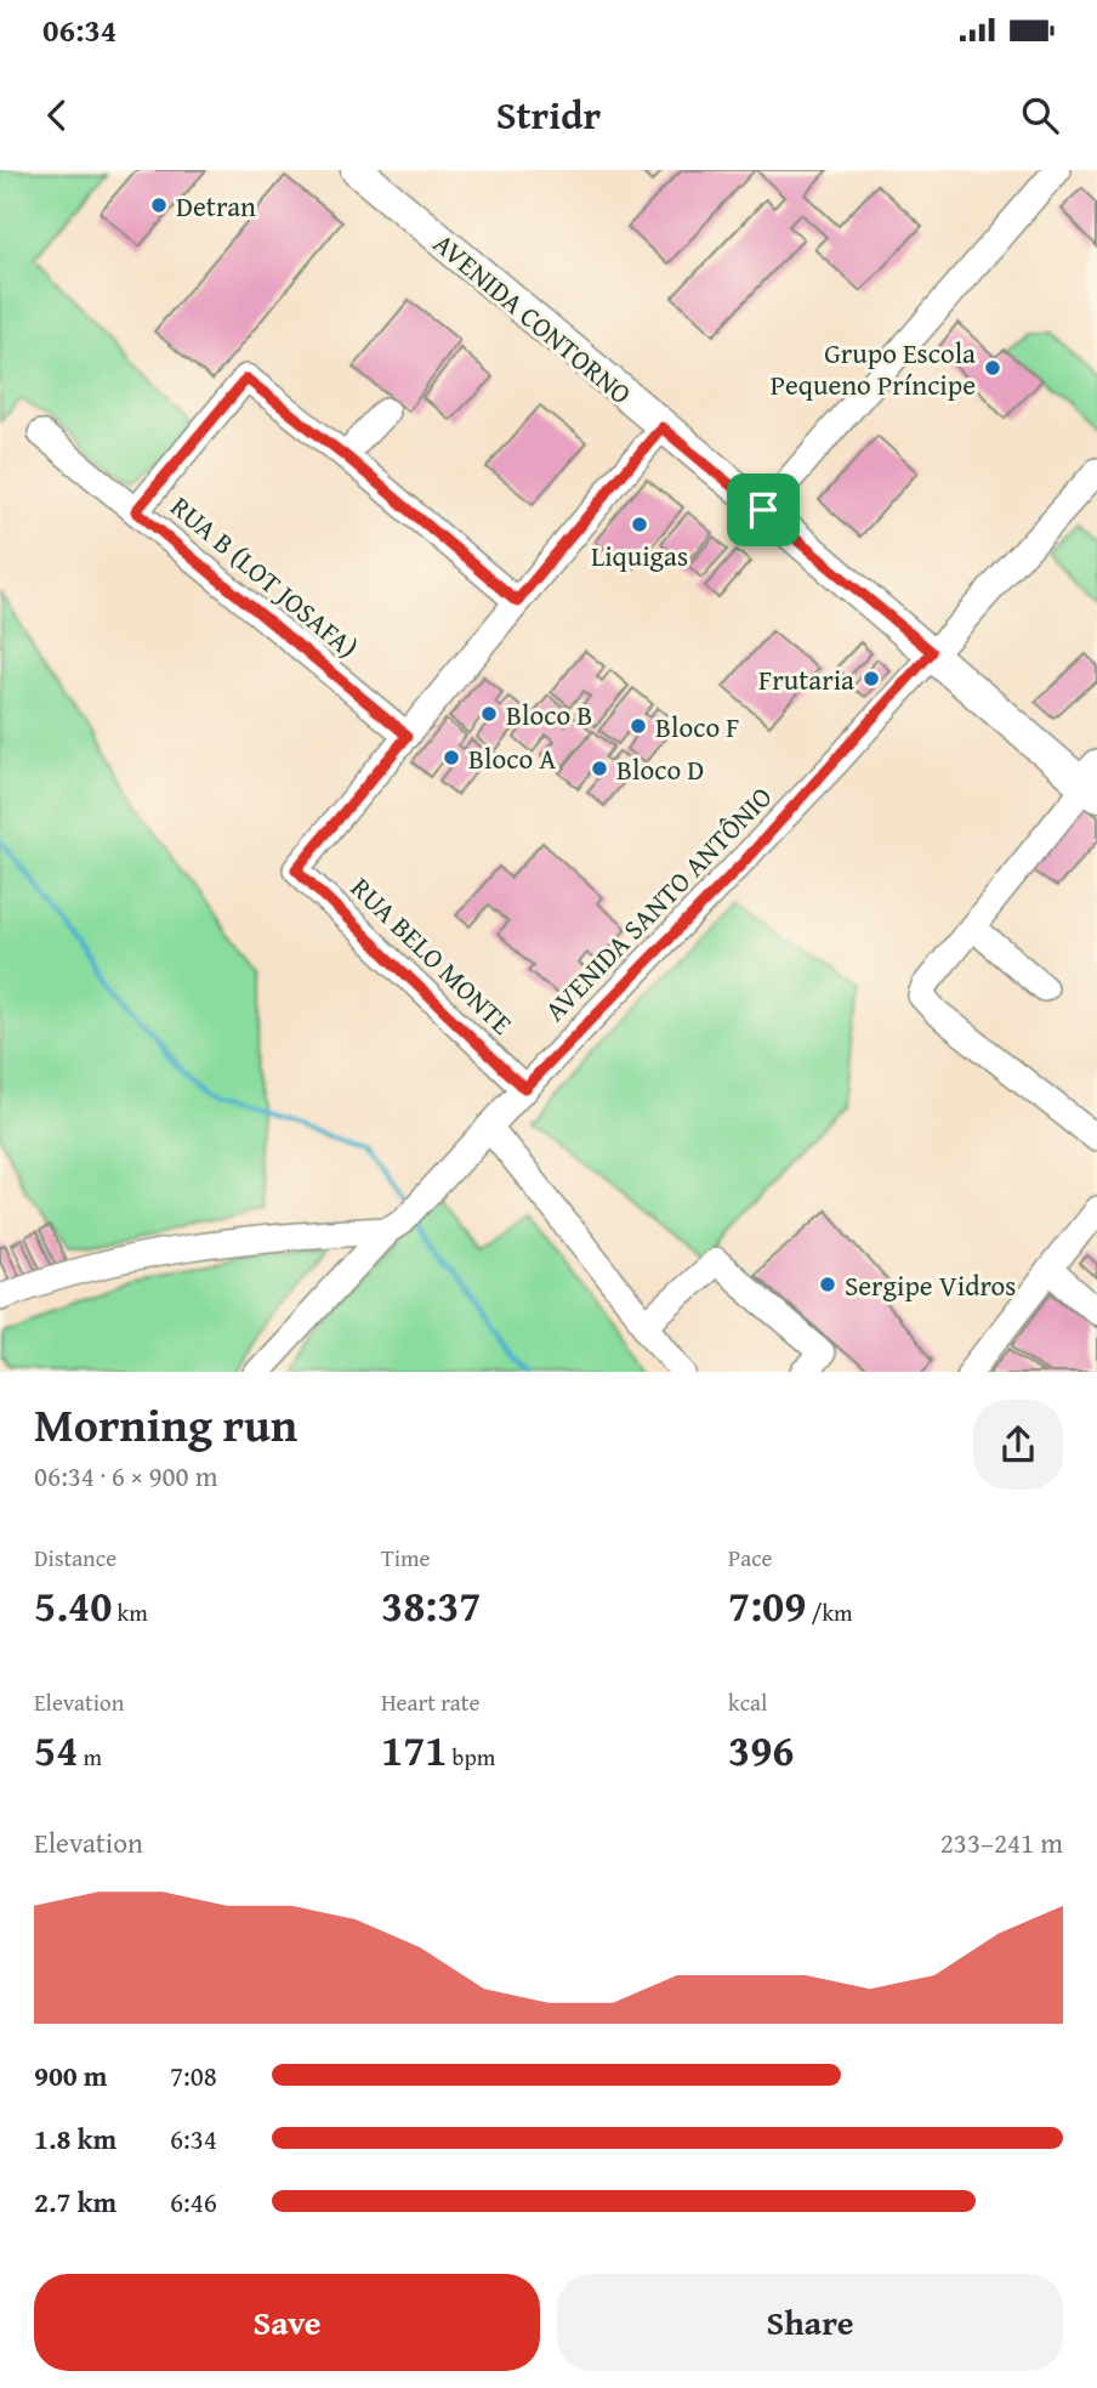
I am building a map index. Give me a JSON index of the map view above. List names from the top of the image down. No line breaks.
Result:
{"streets":{"main road":["AVENIDA CONTORNO"],"street":["RUA B (LOT JOSAFA)","AVENIDA SANTO ANTÔNIO","RUA BELO MONTE"]},"crossings":[["AVENIDA CONTORNO","AVENIDA SANTO ANTÔNIO"],["RUA B (LOT JOSAFA)","RUA BELO MONTE"],["AVENIDA SANTO ANTÔNIO","RUA BELO MONTE"]],"places":["Detran","Grupo Escola Pequeno Príncipe","Liquigas","Frutaria","Bloco B","Bloco F","Bloco A","Bloco D","Sergipe Vidros"],"page":{"status":"06:34","header":"Stridr","heading":["Morning run","06:34 · 6 × 900 m"],"stats":[["Distance","5.40 km"],["Time","38:37"],["Pace","7:09 /km"],["Elevation","54 m"],["Heart rate","171 bpm"],["kcal","396"]],"chart":["Elevation","233–241 m"],"list":[{"name":"900 m","note":"7:08"},{"name":"1.8 km","note":"6:34"},{"name":"2.7 km","note":"6:46"}],"buttons":["Save","Share"]}}
